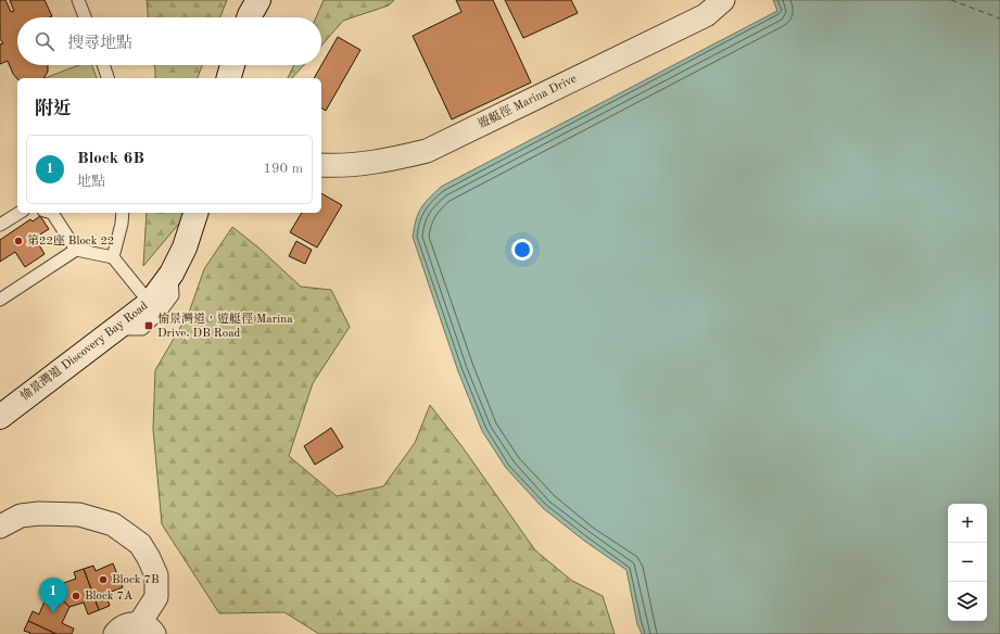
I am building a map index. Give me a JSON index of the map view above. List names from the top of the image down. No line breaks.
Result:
{"streets":{"street":["遊艇徑 Marina Drive","愉景灣道 Discovery Bay Road"]},"places":{"other":["第22座 Block 22","Block 7B","Block 7A"],"transit":["愉景灣道，遊艇徑 Marina Drive, DB Road"]},"page":{"search":"搜尋地點","heading":"附近","list":[{"mark":"1","name":"Block 6B","note":"地點","value":"190 m"}],"map_buttons":["+","−"],"pins":"1"}}
